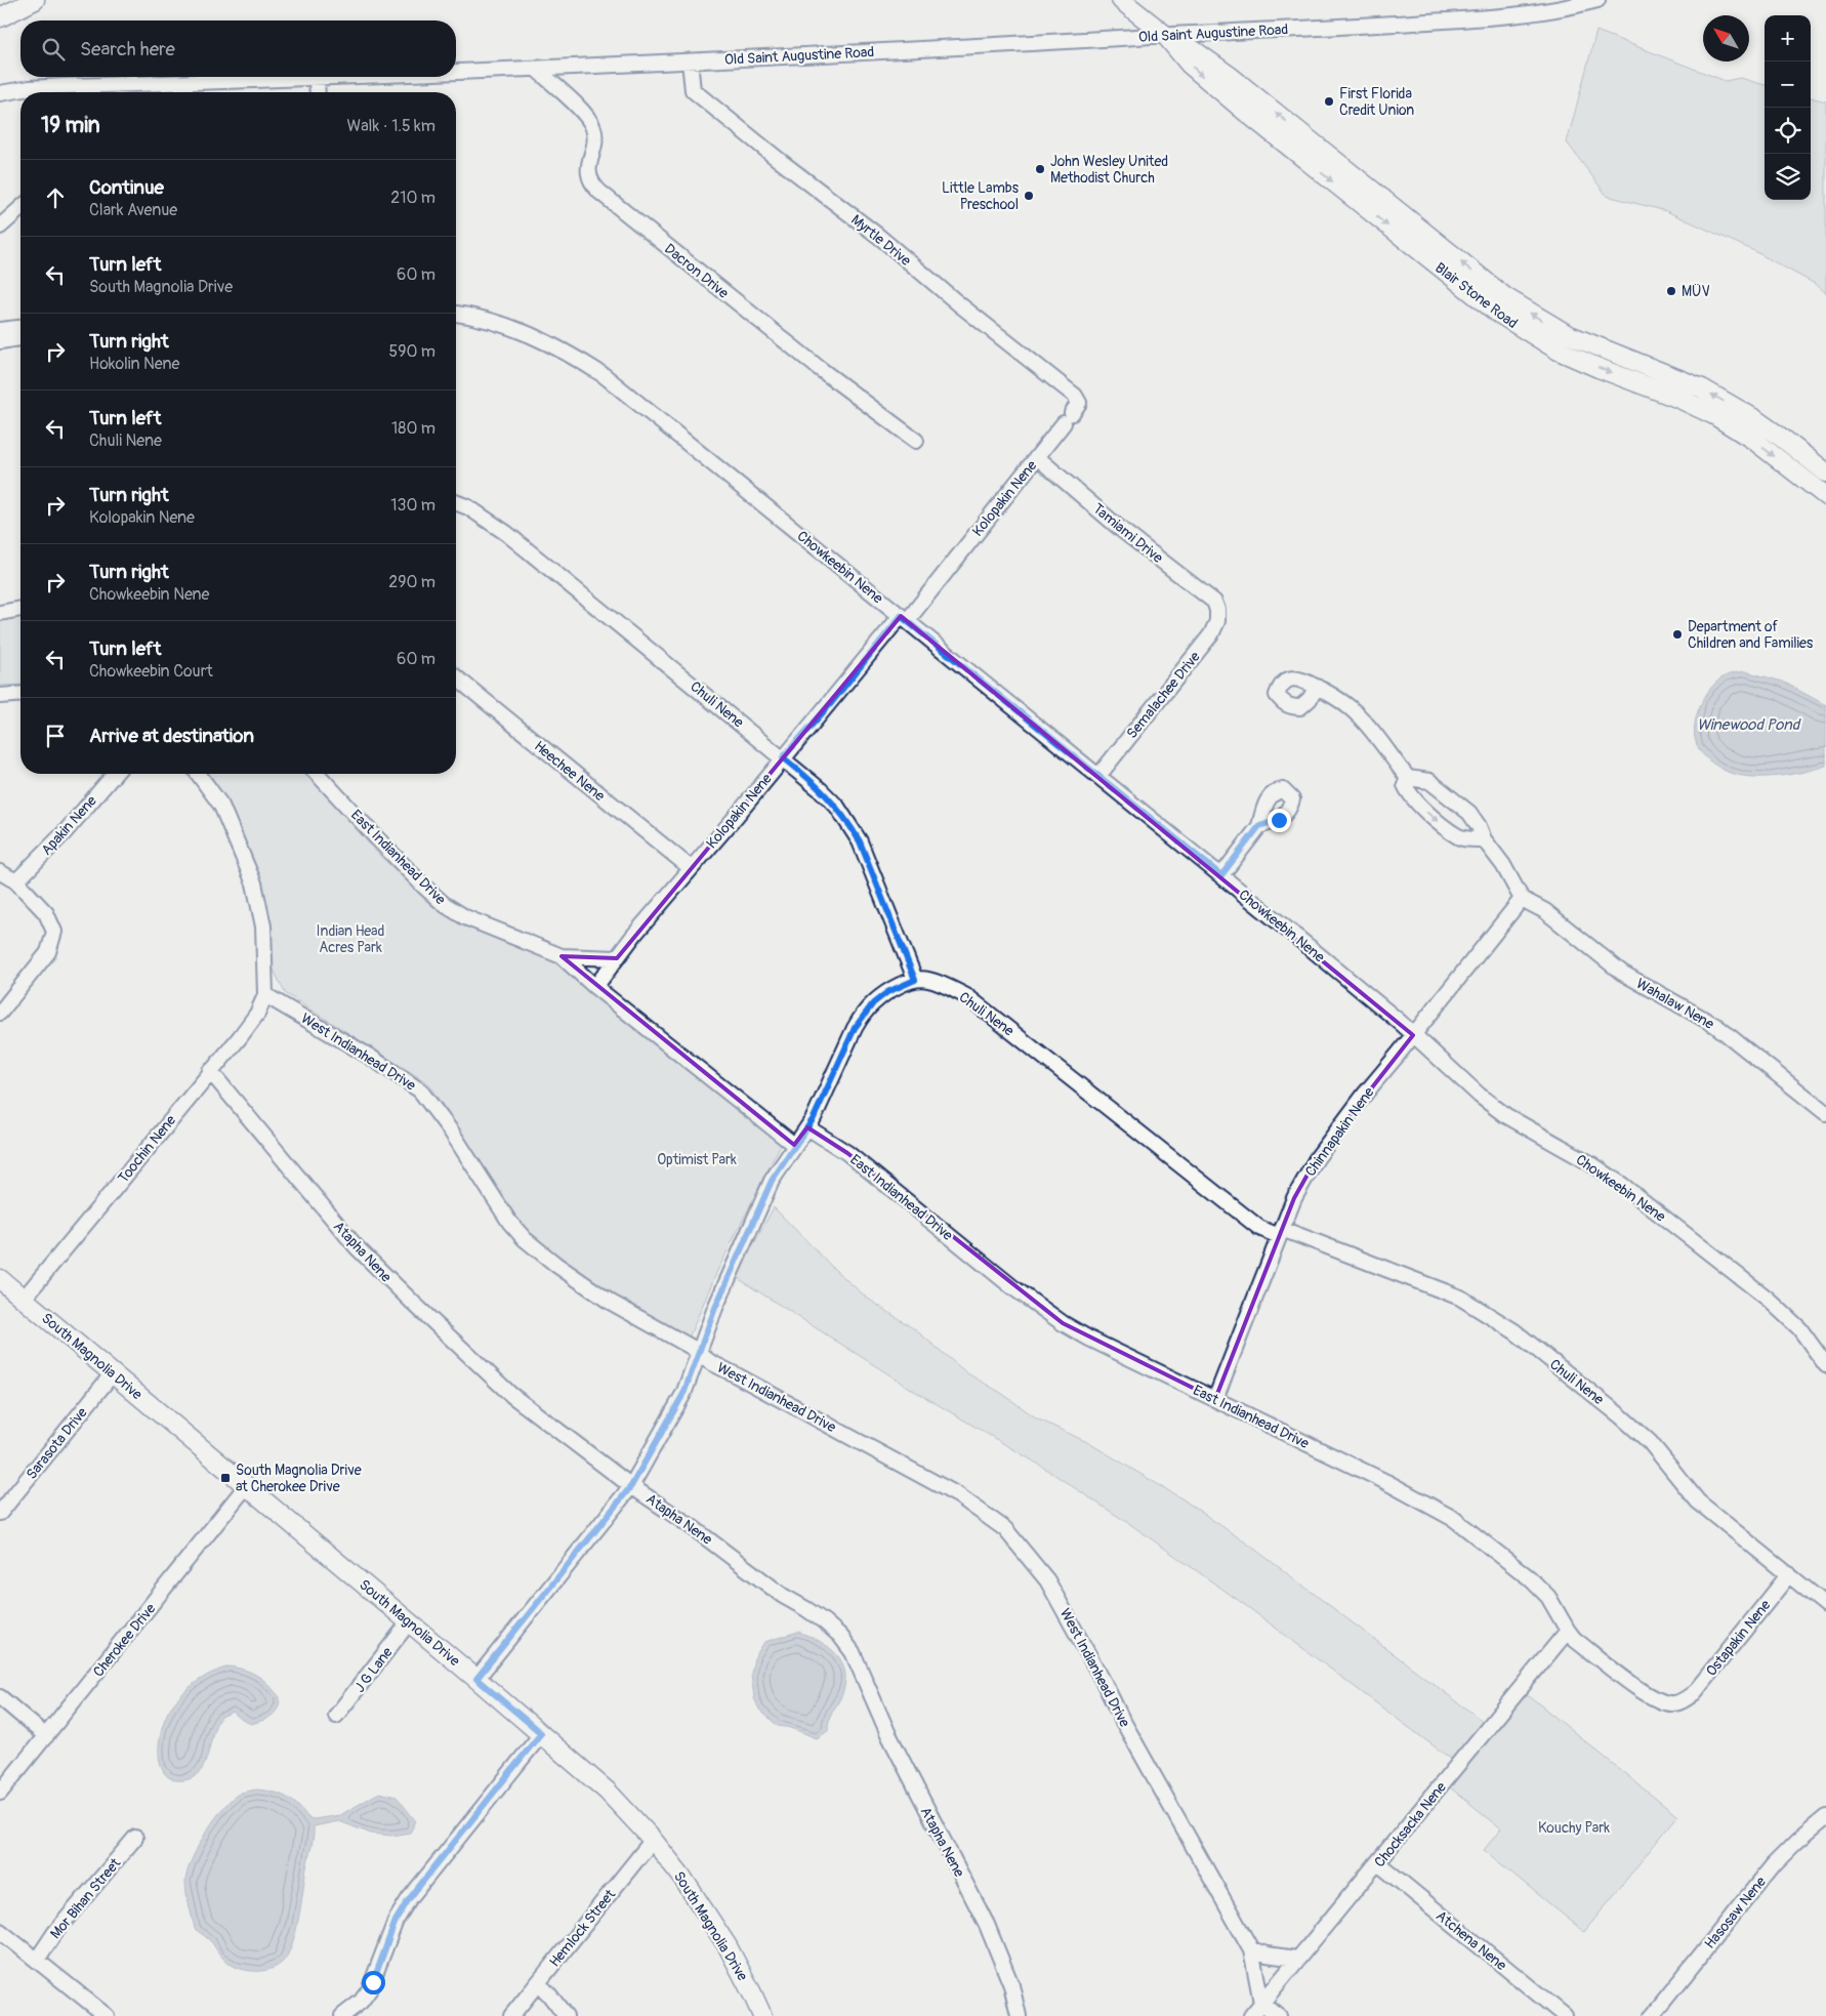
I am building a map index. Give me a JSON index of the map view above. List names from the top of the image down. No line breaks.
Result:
{"streets":{"main road":["Blair Stone Road","South Magnolia Drive"],"street":["Old Saint Augustine Road","Myrtle Drive","Dacron Drive","Kolopakin Nene","Tamiami Drive","Chowkeebin Nene","Semalachee Drive","Chuli Nene","Heechee Nene","Apakin Nene","East Indianhead Drive","Wahalaw Nene","West Indianhead Drive","Chinnapakin Nene","Toochin Nene","Atapha Nene","Sarasota Drive","Ostapakin Nene","Cherokee Drive","J G Lane","Chocksacka Nene","Mor Bihan Street","Hasosaw Nene","Hemlock Street","Atchena Nene"]},"crossings":[["Old Saint Augustine Road","Myrtle Drive"],["Old Saint Augustine Road","Dacron Drive"],["Old Saint Augustine Road","Blair Stone Road"],["Myrtle Drive","Kolopakin Nene"],["Kolopakin Nene","Tamiami Drive"],["Kolopakin Nene","Chowkeebin Nene"],["Kolopakin Nene","Chuli Nene"],["Kolopakin Nene","Heechee Nene"],["Kolopakin Nene","East Indianhead Drive"],["Tamiami Drive","Semalachee Drive"],["Chowkeebin Nene","Semalachee Drive"],["Chowkeebin Nene","Chinnapakin Nene"],["Chuli Nene","Chinnapakin Nene"],["Chuli Nene","Ostapakin Nene"],["East Indianhead Drive","Chinnapakin Nene"],["East Indianhead Drive","Ostapakin Nene"],["East Indianhead Drive","Chocksacka Nene"],["Wahalaw Nene","Chinnapakin Nene"],["West Indianhead Drive","Toochin Nene"],["West Indianhead Drive","Chocksacka Nene"],["Toochin Nene","Atapha Nene"],["Toochin Nene","South Magnolia Drive"],["South Magnolia Drive","Sarasota Drive"],["South Magnolia Drive","Cherokee Drive"],["South Magnolia Drive","J G Lane"],["South Magnolia Drive","Hemlock Street"],["Chocksacka Nene","Atchena Nene"]],"water":["Winewood Pond"],"parks":["Indian Head Acres Park","Optimist Park","Kouchy Park"],"places":{"other":["First Florida Credit Union","John Wesley United Methodist Church","Little Lambs Preschool","MÜV","Department of Children and Families"],"transit":["South Magnolia Drive at Cherokee Drive"]},"north":"top left","page":{"map_buttons":["+","−"],"search":"Search here","heading":["19 min","Walk · 1.5 km"],"list":[["Continue","Clark Avenue","210 m"],["Turn left","South Magnolia Drive","60 m"],["Turn right","Hokolin Nene","590 m"],["Turn left","Chuli Nene","180 m"],["Turn right","Kolopakin Nene","130 m"],["Turn right","Chowkeebin Nene","290 m"],["Turn left","Chowkeebin Court","60 m"],"Arrive at destination"]}}
